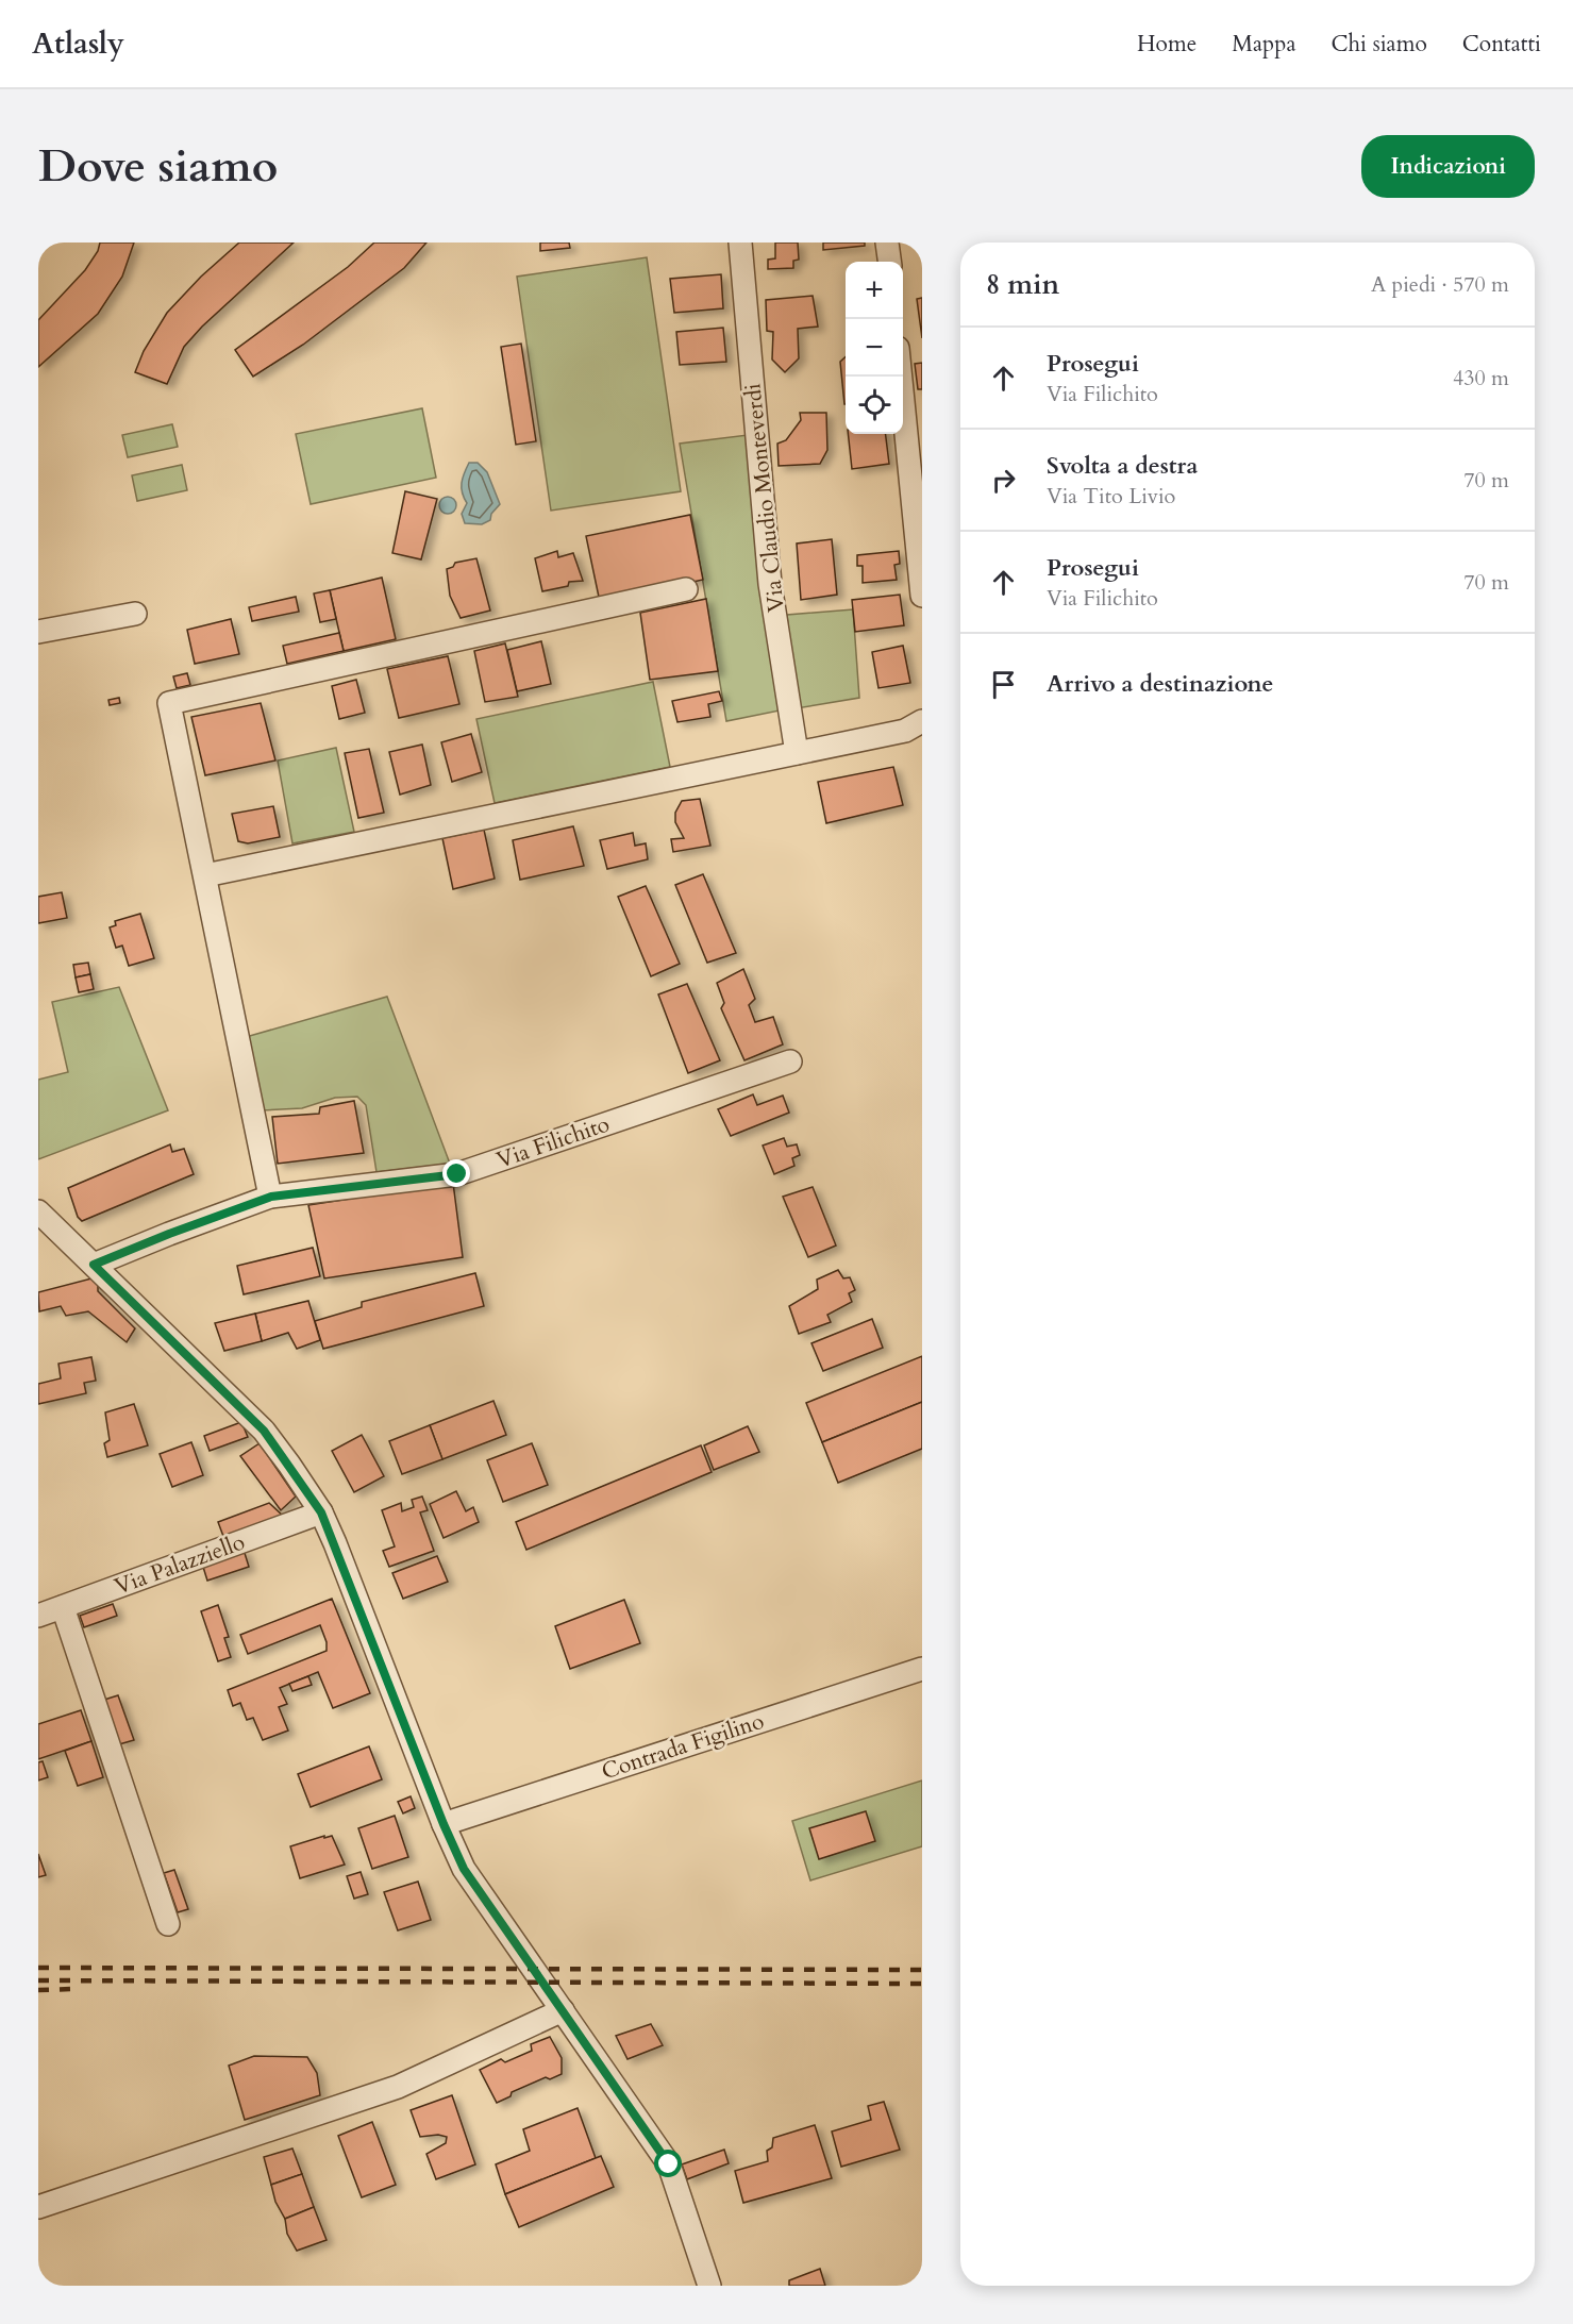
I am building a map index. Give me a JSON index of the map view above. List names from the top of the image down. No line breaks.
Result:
{"streets":{"street":["Via Claudio Monteverdi","Via Filichito","Via Palazziello","Contrada Figilino"]},"page":{"header":"Atlasly","nav":["Home","Mappa","Chi siamo","Contatti"],"buttons":"Indicazioni","title":"Dove siamo","heading":["8 min","A piedi · 570 m"],"map_buttons":["+","−"],"list":[["Prosegui","Via Filichito","430 m"],["Svolta a destra","Via Tito Livio","70 m"],["Prosegui","Via Filichito","70 m"],"Arrivo a destinazione"]}}
